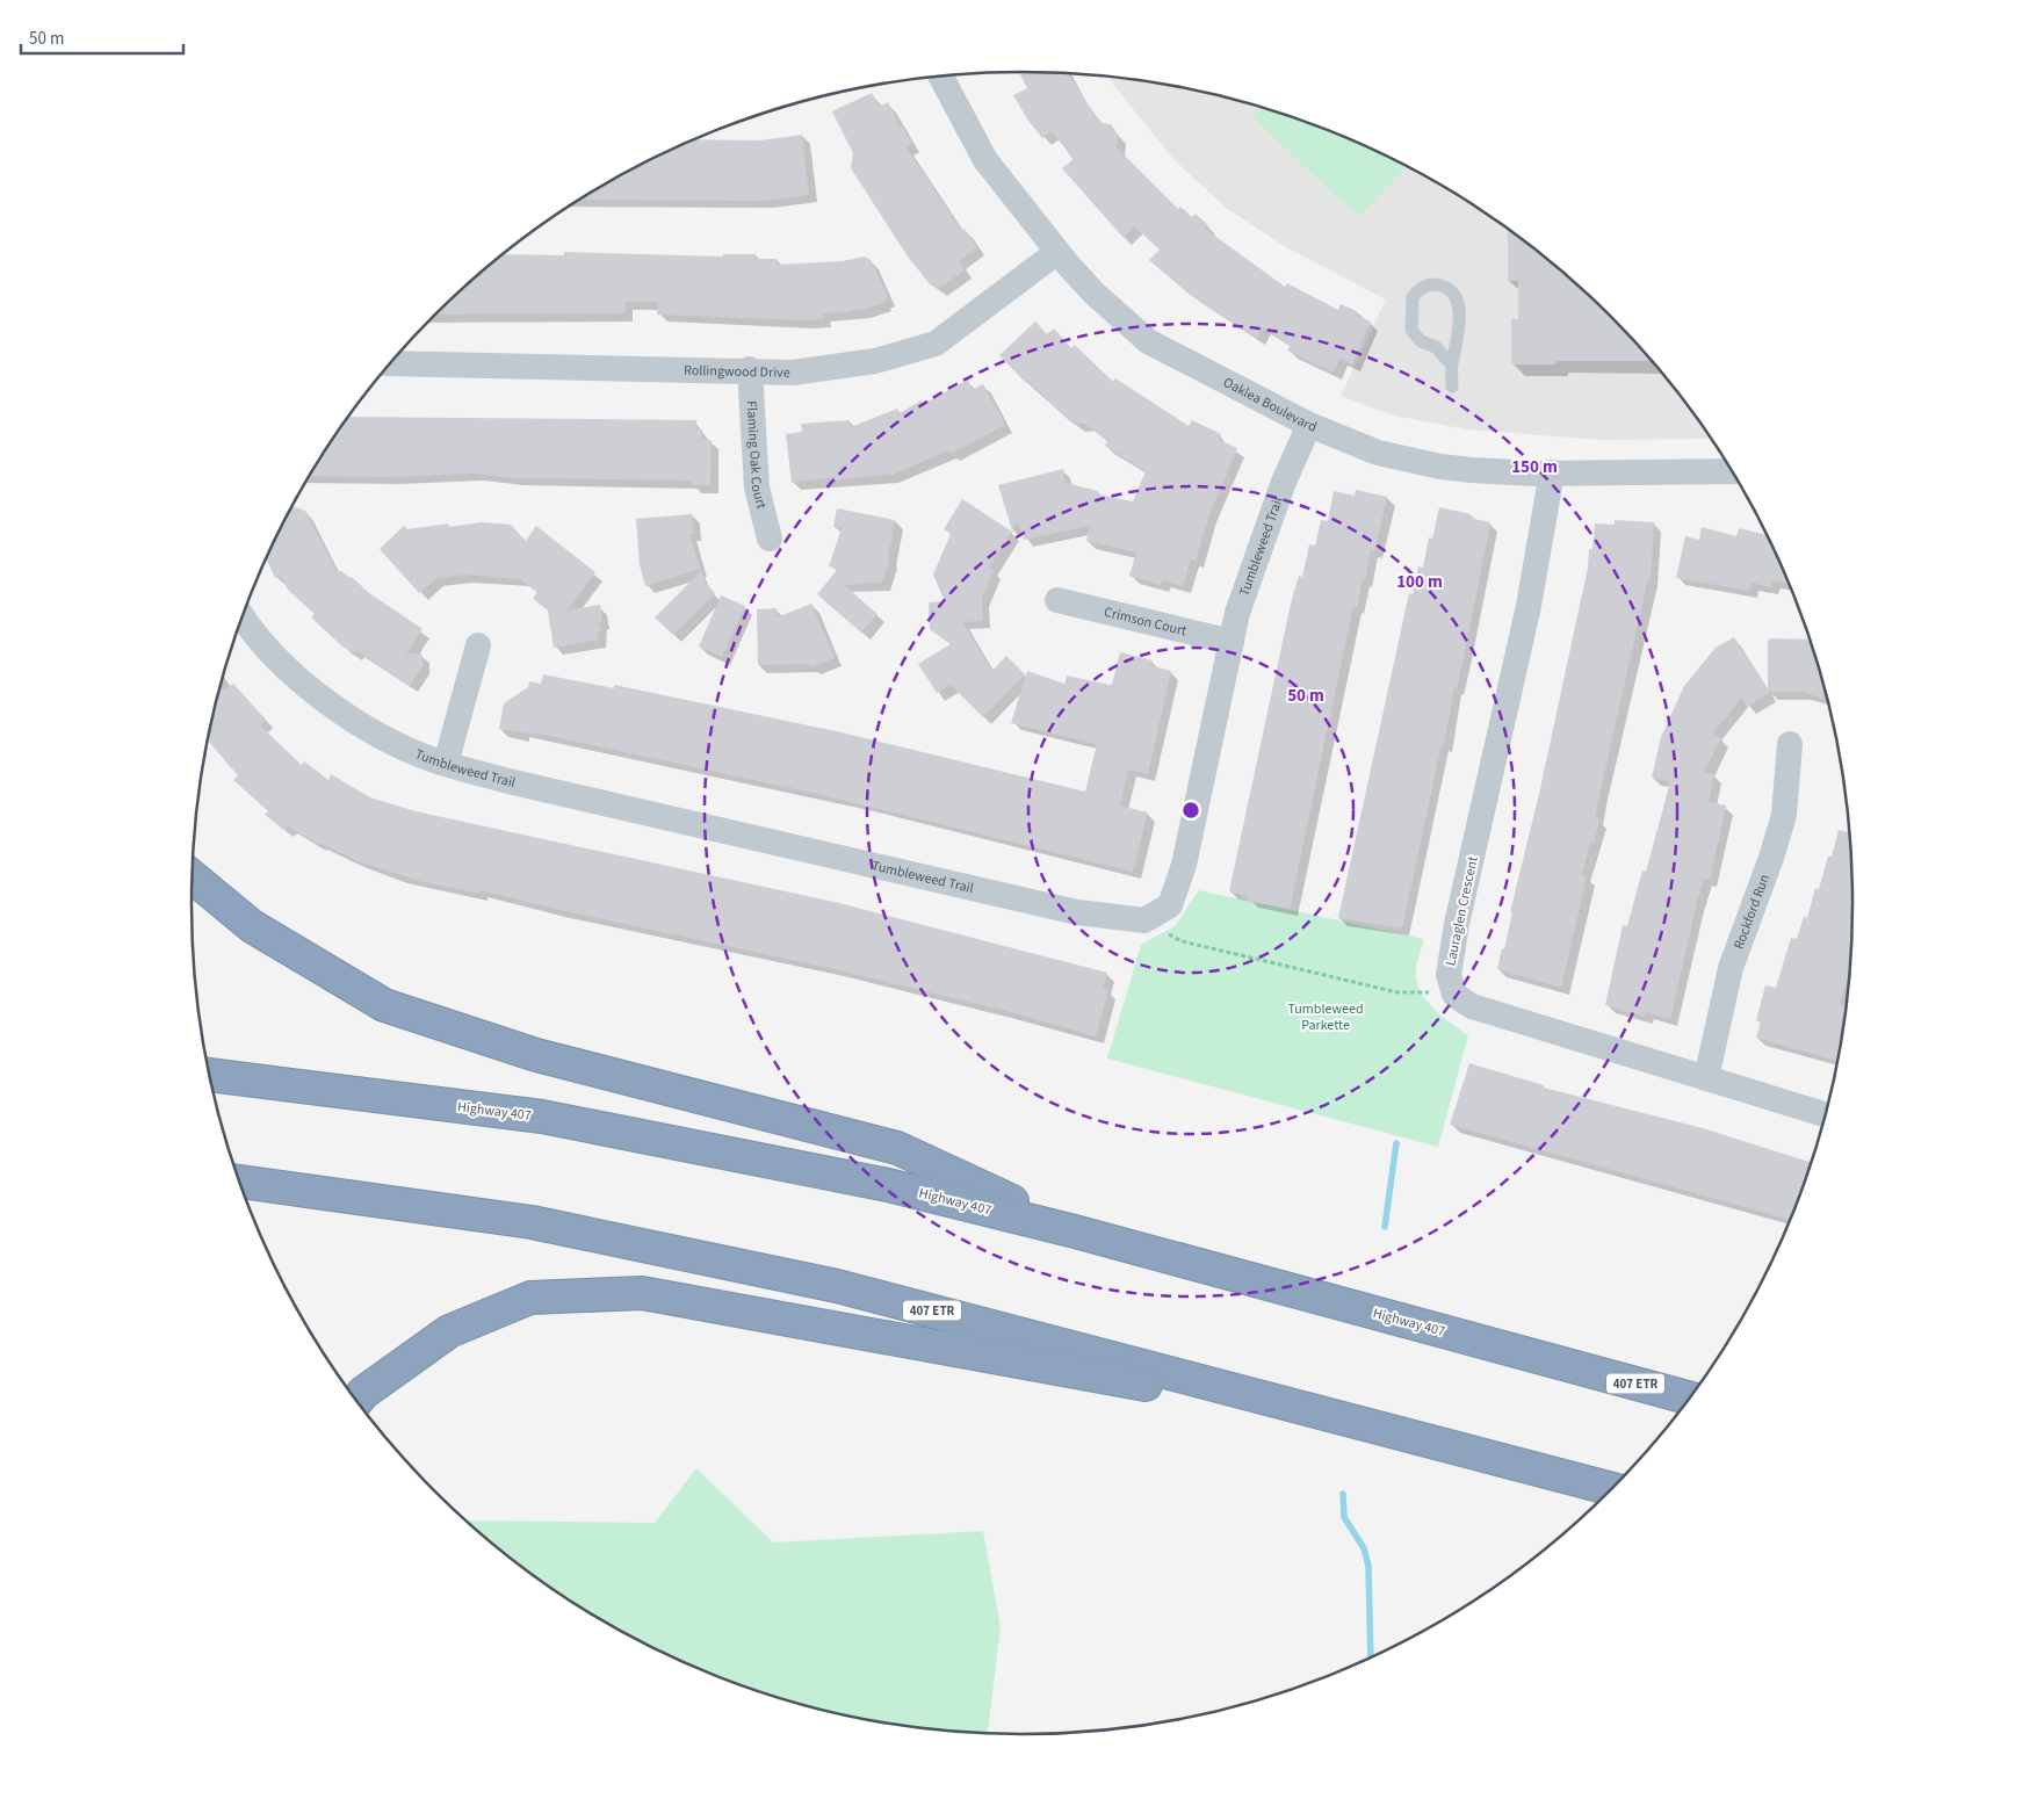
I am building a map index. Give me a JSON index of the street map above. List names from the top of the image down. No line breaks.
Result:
{"streets":{"highway":["Highway 407","407 ETR"],"street":["Rollingwood Drive","Oaklea Boulevard","Flaming Oak Court","Tumbleweed Trail","Crimson Court","Lauraglen Crescent","Rockford Run"]},"crossings":[["Rollingwood Drive","Oaklea Boulevard"],["Rollingwood Drive","Flaming Oak Court"],["Oaklea Boulevard","Tumbleweed Trail"],["Oaklea Boulevard","Lauraglen Crescent"],["Tumbleweed Trail","Crimson Court"]],"parks":["Tumbleweed Parkette"],"scale_bar":"50 m","rings":["150 m","100 m","50 m"]}
